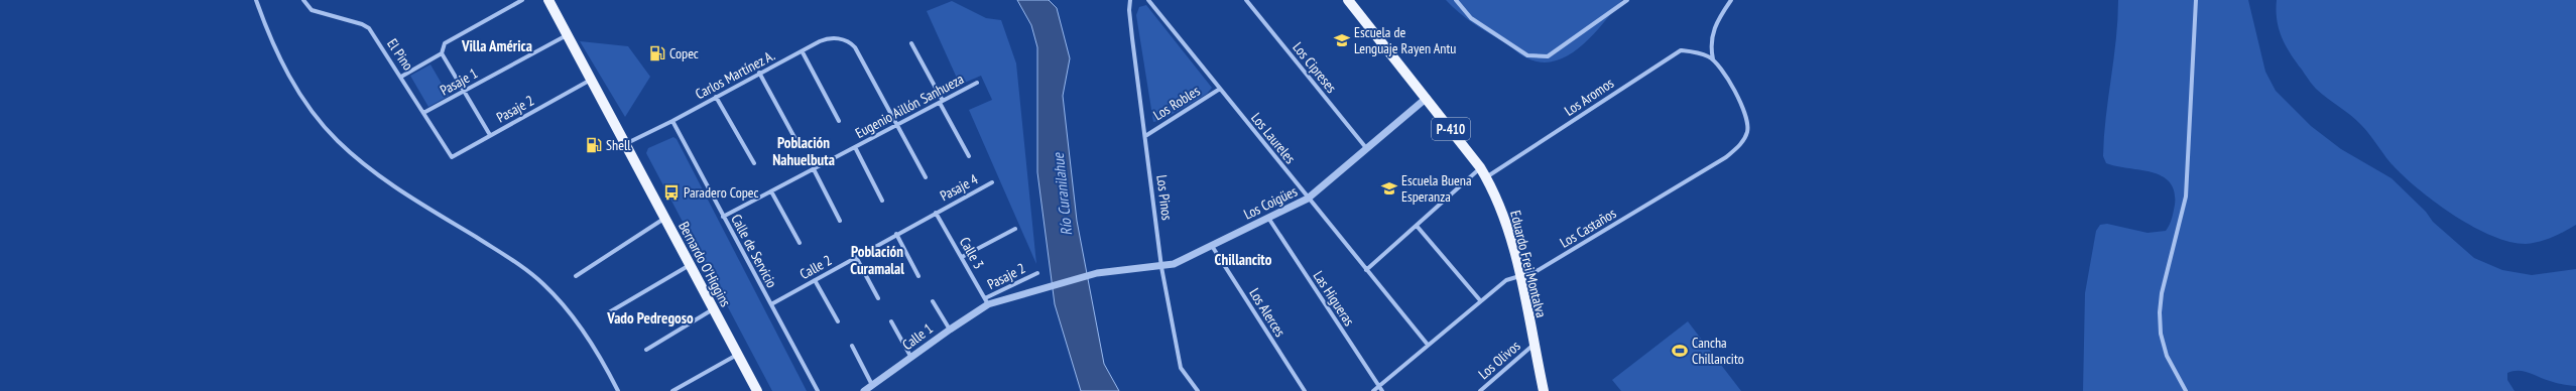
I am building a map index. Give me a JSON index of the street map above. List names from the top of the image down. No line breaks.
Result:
{"streets":{"main road":["P-410","Bernardo O'Higgins","Eduardo Frei Montalva"],"street":["El Pino","Los Cipreses","Carlos Martínez A.","Pasaje 1","Los Aromos","Los Robles","Eugenio Aillón Sanhueza","Pasaje 2","Los Laureles","Pasaje 4","Los Pinos","Los Coigües","Los Castaños","Calle de Servicio","Calle 3","Calle 2","Las Higueras","Los Alerces","Calle 1","Los Olivos"]},"crossings":[["El Pino","Pasaje 1"],["El Pino","Pasaje 2"],["Los Cipreses","Los Coigües"],["Carlos Martínez A.","Eugenio Aillón Sanhueza"],["Carlos Martínez A.","Calle de Servicio"],["Carlos Martínez A.","Bernardo O'Higgins"],["Pasaje 1","Bernardo O'Higgins"],["Los Aromos","Los Castaños"],["Los Aromos","Eduardo Frei Montalva"],["Los Robles","Los Laureles"],["Los Robles","Los Pinos"],["Eugenio Aillón Sanhueza","Calle de Servicio"],["Pasaje 2","Calle 3"],["Pasaje 2","Bernardo O'Higgins"],["Pasaje 2","Calle 1"],["Los Laureles","Los Coigües"],["Los Laureles","Los Castaños"],["Pasaje 4","Calle 3"],["Pasaje 4","Calle 2"],["Los Pinos","Los Coigües"],["Los Coigües","Eduardo Frei Montalva"],["Los Coigües","Las Higueras"],["Los Coigües","Los Alerces"],["Los Coigües","Calle 1"],["Los Castaños","Eduardo Frei Montalva"],["Los Castaños","Las Higueras"],["Calle de Servicio","Calle 2"],["Calle 3","Calle 2"],["Calle 3","Calle 1"],["Eduardo Frei Montalva","Los Olivos"]],"districts":["Villa América","Población Nahuelbuta","Población Curamalal","Chillancito","Vado Pedregoso"],"water":["Río Curanilahue"],"places":{"school or university":["Escuela de Lenguaje Rayen Antu","Escuela Buena Esperanza"],"fuel station":["Copec","Shell"],"bus stop":["Paradero Copec"],"sports":["Cancha Chillancito"]}}
